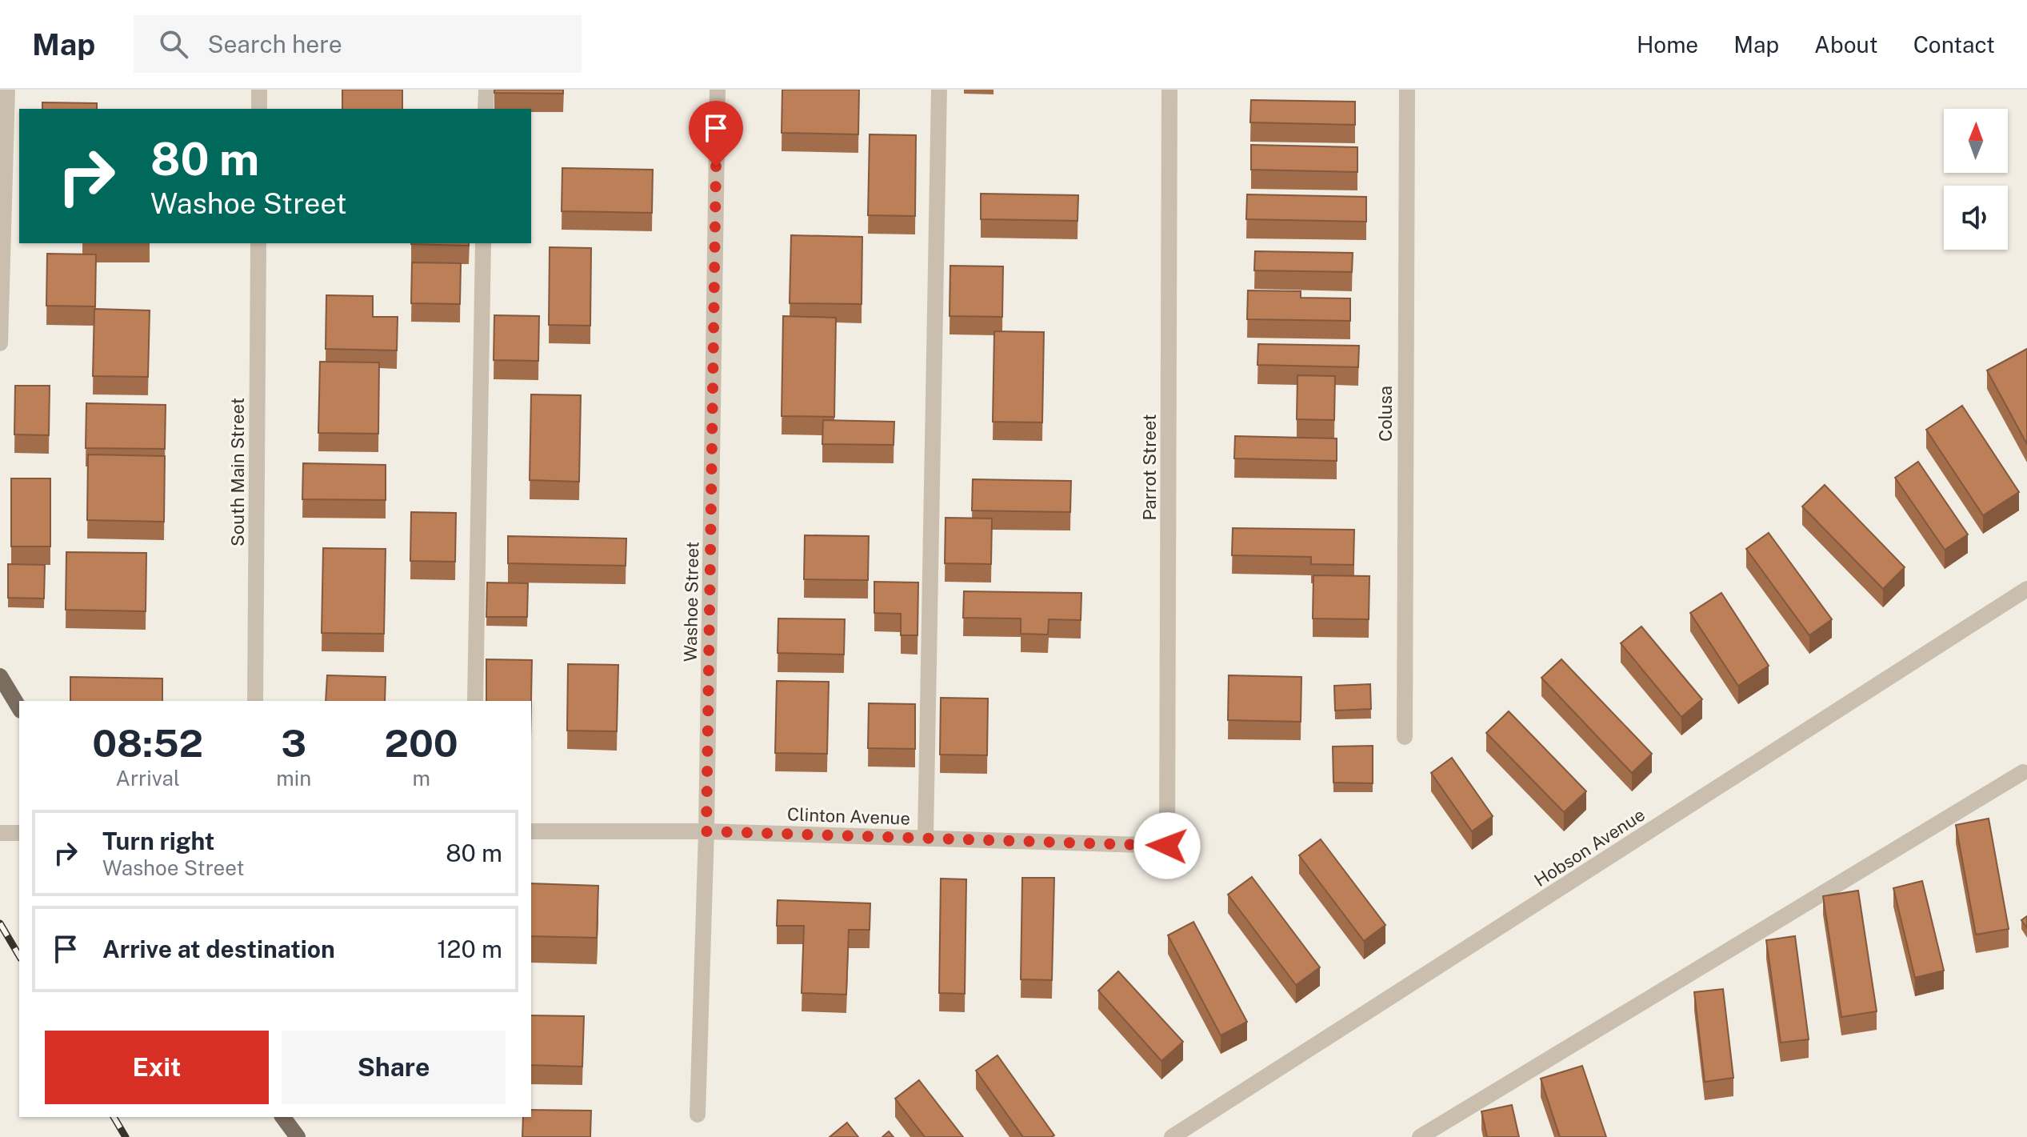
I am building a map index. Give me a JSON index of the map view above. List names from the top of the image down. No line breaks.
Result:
{"streets":{"street":["Colusa","Parrot Street","South Main Street","Washoe Street","Clinton Avenue","Hobson Avenue"]},"crossings":[["Parrot Street","Clinton Avenue"],["Washoe Street","Clinton Avenue"]],"north":"top","page":{"header":"Map","search":"Search here","nav":["Home","Map","About","Contact"],"turn":["80 m","Washoe Street"],"eta":["08:52","Arrival","3","min","200","m"],"list":[{"name":"Turn right","note":"Washoe Street","value":"80 m"},{"name":"Arrive at destination","value":"120 m"}],"buttons":["Exit","Share"]}}
